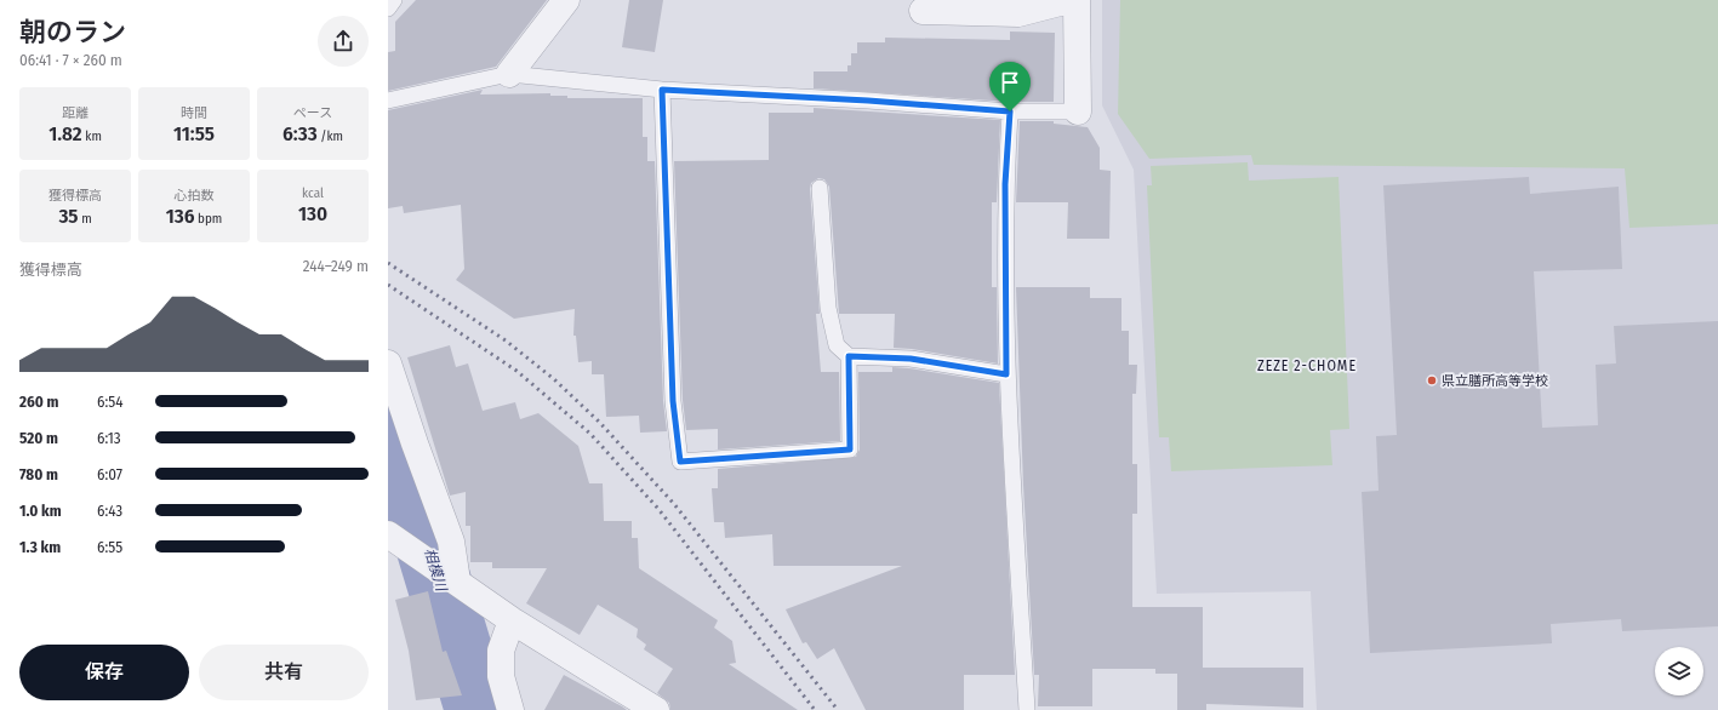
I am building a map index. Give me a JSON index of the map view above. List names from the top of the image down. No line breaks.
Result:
{"districts":["ZEZE 2-CHOME"],"water":["相模川"],"places":["県立膳所高等学校"],"page":{"heading":["朝のラン","06:41 · 7 × 260 m"],"stats":[["距離","1.82 km"],["時間","11:55"],["ペース","6:33 /km"],["獲得標高","35 m"],["心拍数","136 bpm"],["kcal","130"]],"chart":["獲得標高","244–249 m"],"list":[{"name":"260 m","note":"6:54"},{"name":"520 m","note":"6:13"},{"name":"780 m","note":"6:07"},{"name":"1.0 km","note":"6:43"},{"name":"1.3 km","note":"6:55"}],"buttons":["保存","共有"]}}
